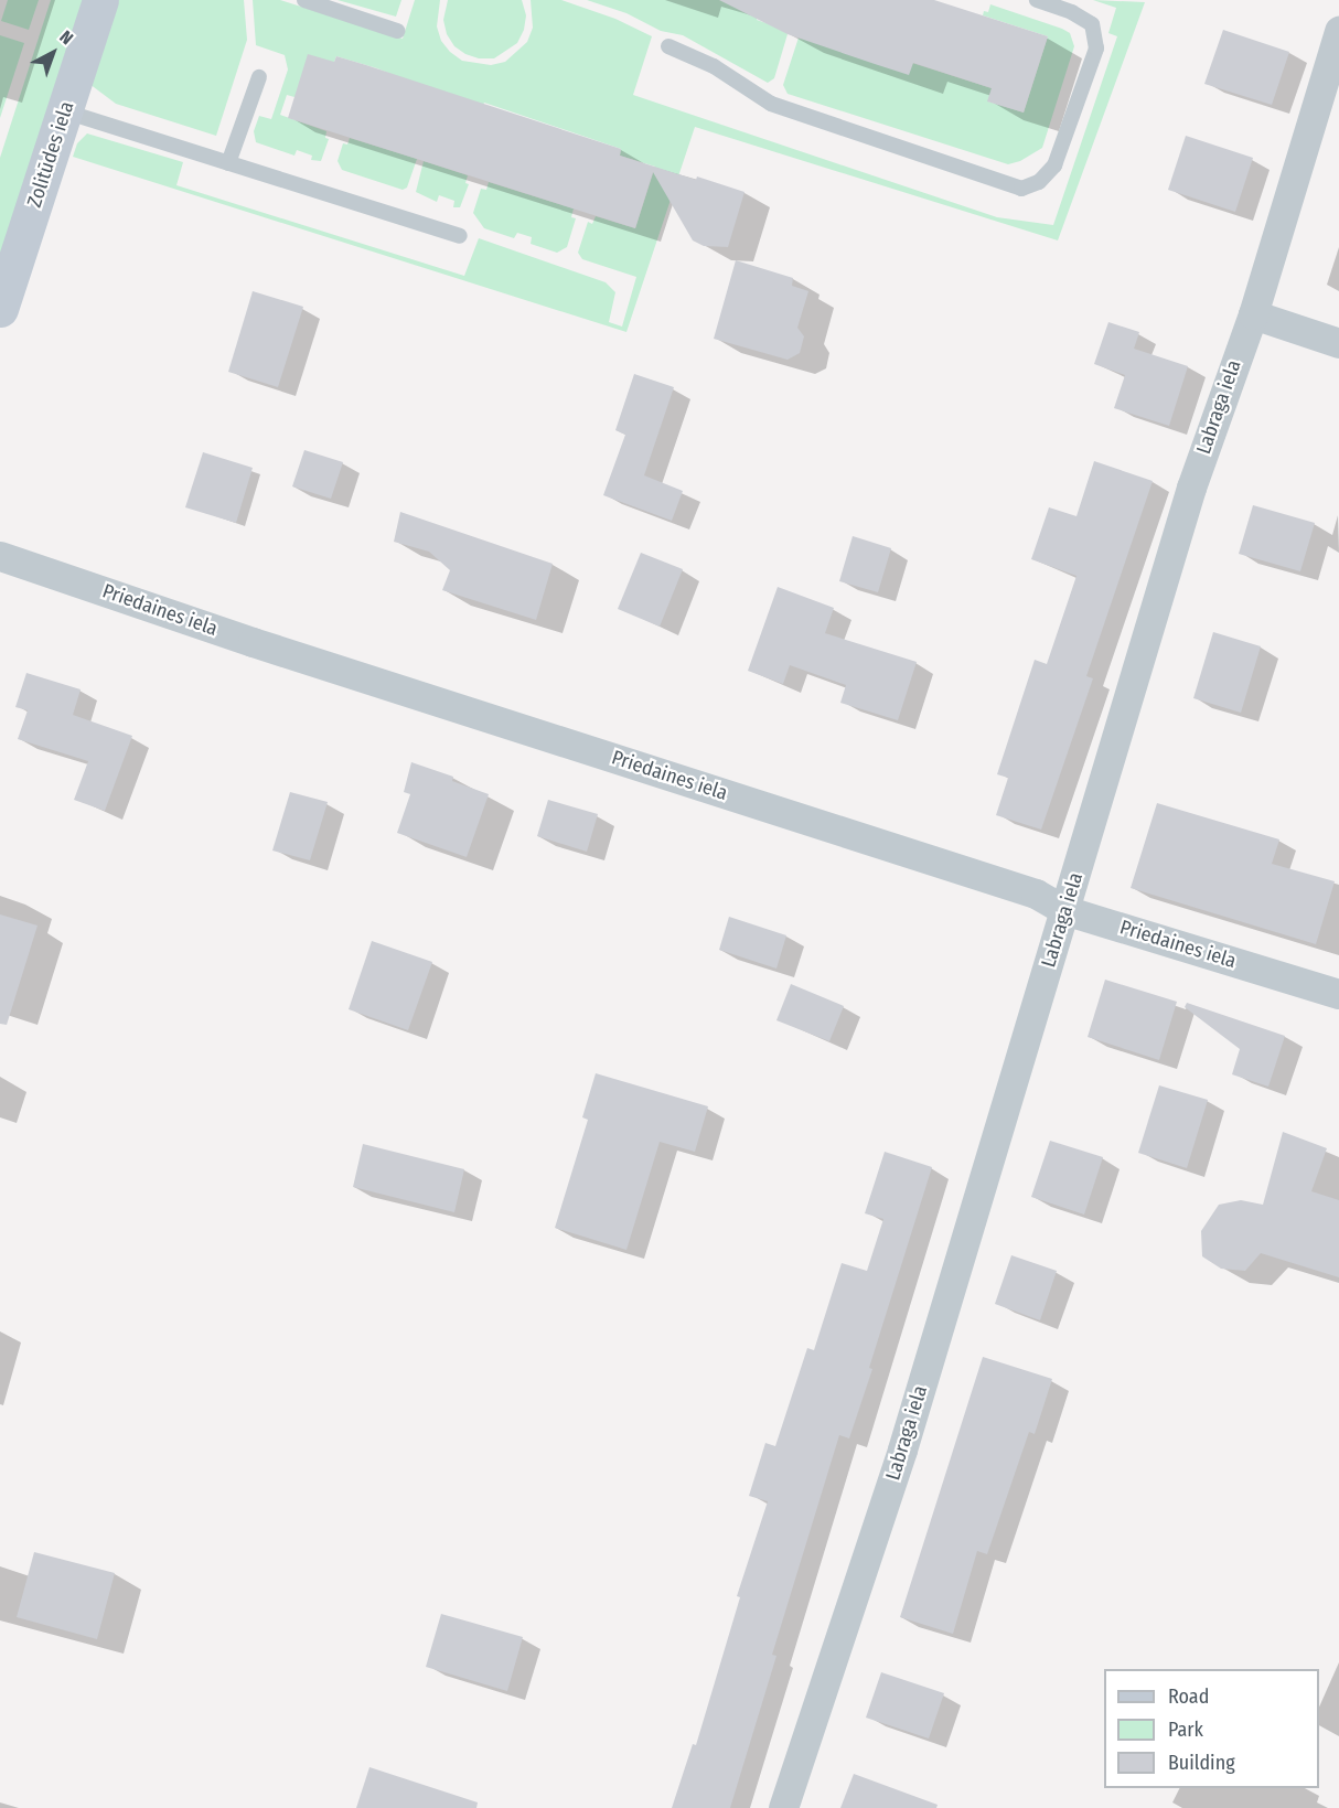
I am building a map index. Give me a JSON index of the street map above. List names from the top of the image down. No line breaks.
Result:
{"streets":{"street":["Zolitūdes iela","Labraga iela","Priedaines iela"]},"crossings":[["Labraga iela","Priedaines iela"]],"legend":["Road","Park","Building"],"north":"top right"}
